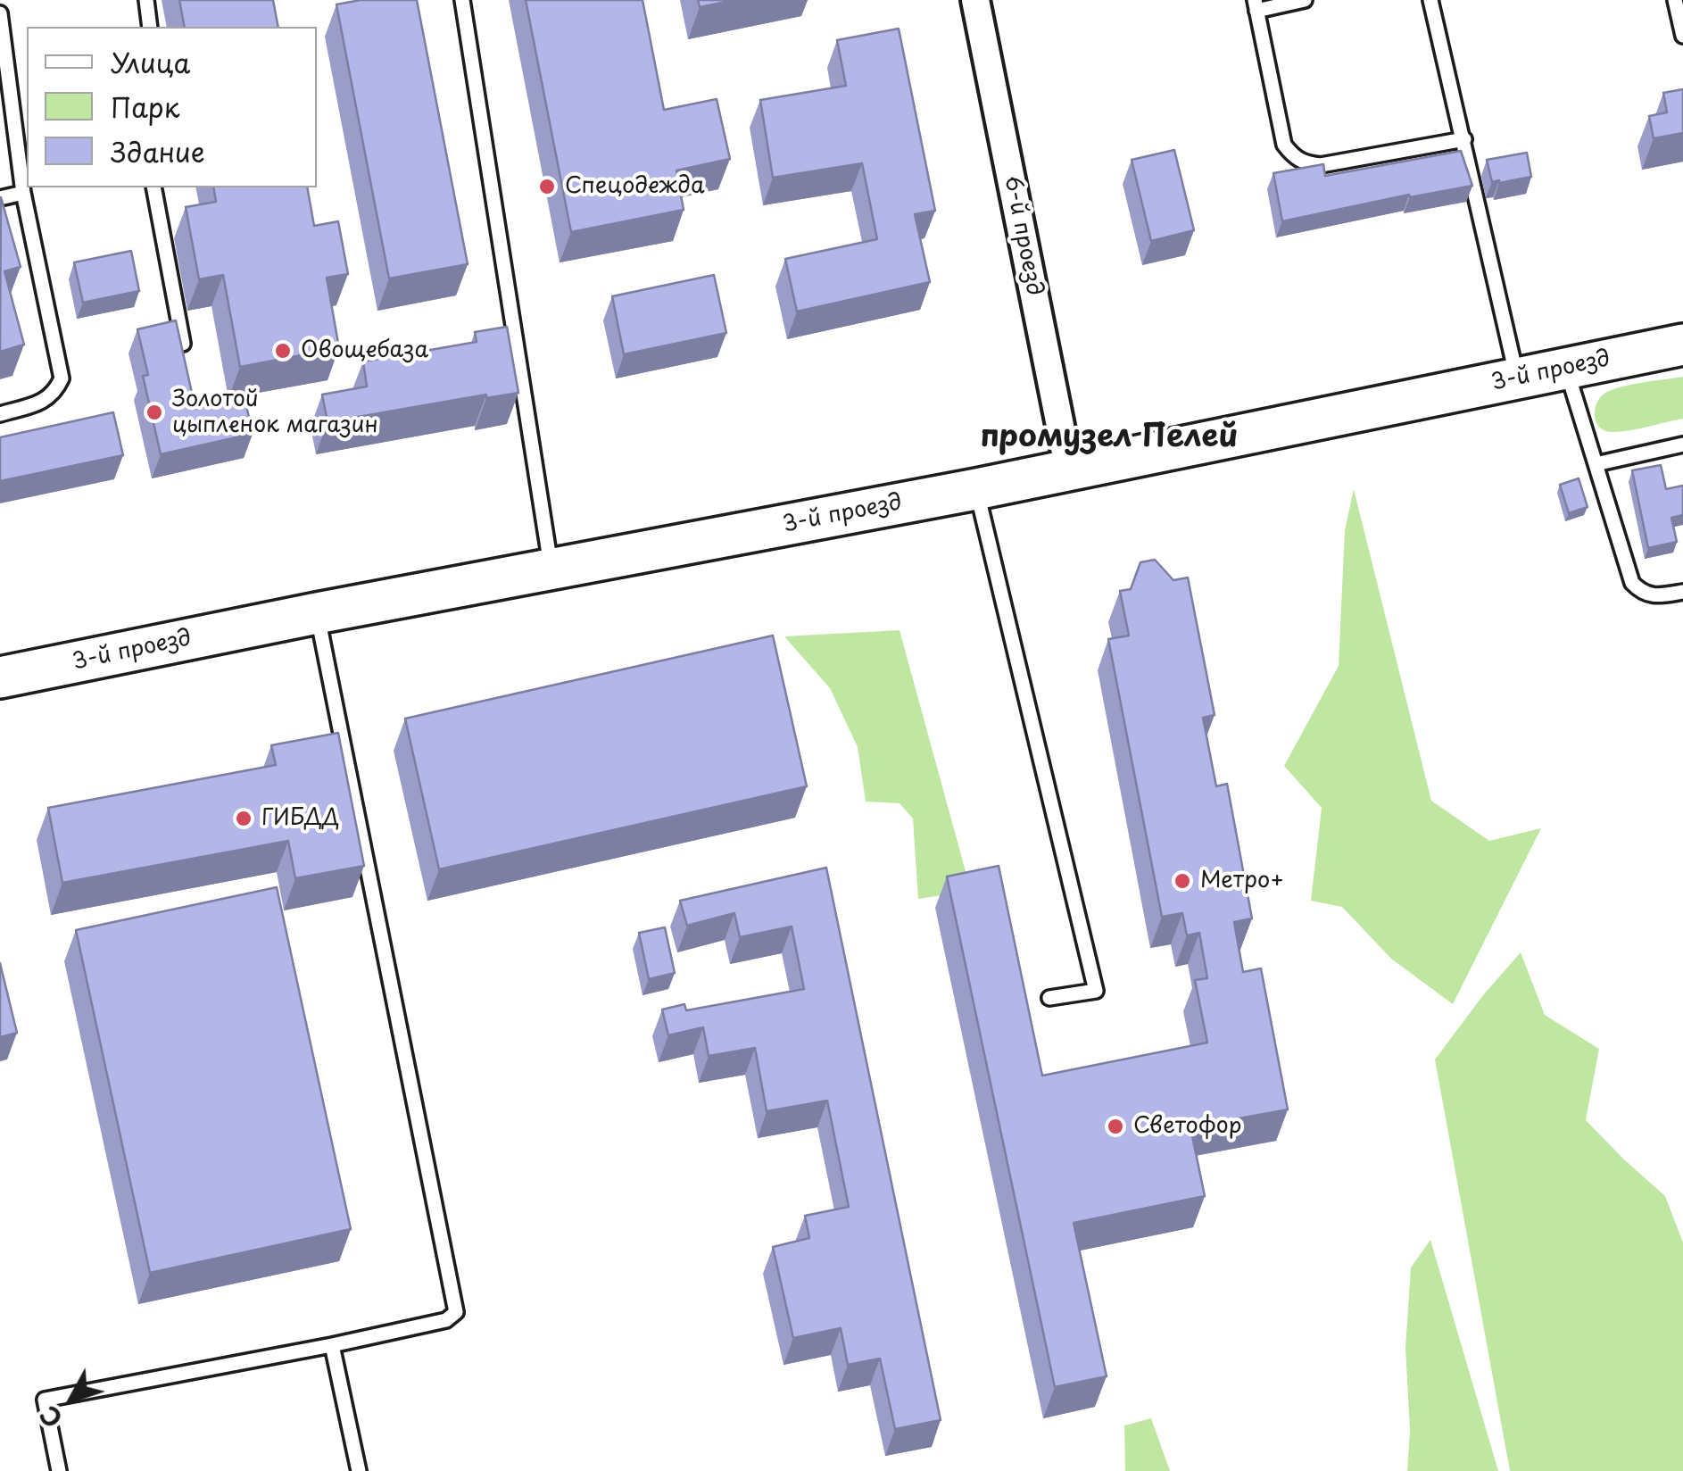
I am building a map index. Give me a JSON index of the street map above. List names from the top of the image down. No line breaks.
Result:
{"streets":{"street":["6-й проезд","3-й проезд"]},"crossings":[["6-й проезд","3-й проезд"]],"districts":["промузел Пелей"],"places":["Спецодежда","Овощебаза","Золотой цыпленок магазин","ГИБДД","Метро+","Светофор"],"legend":["Улица","Парк","Здание"],"north":"bottom left"}
